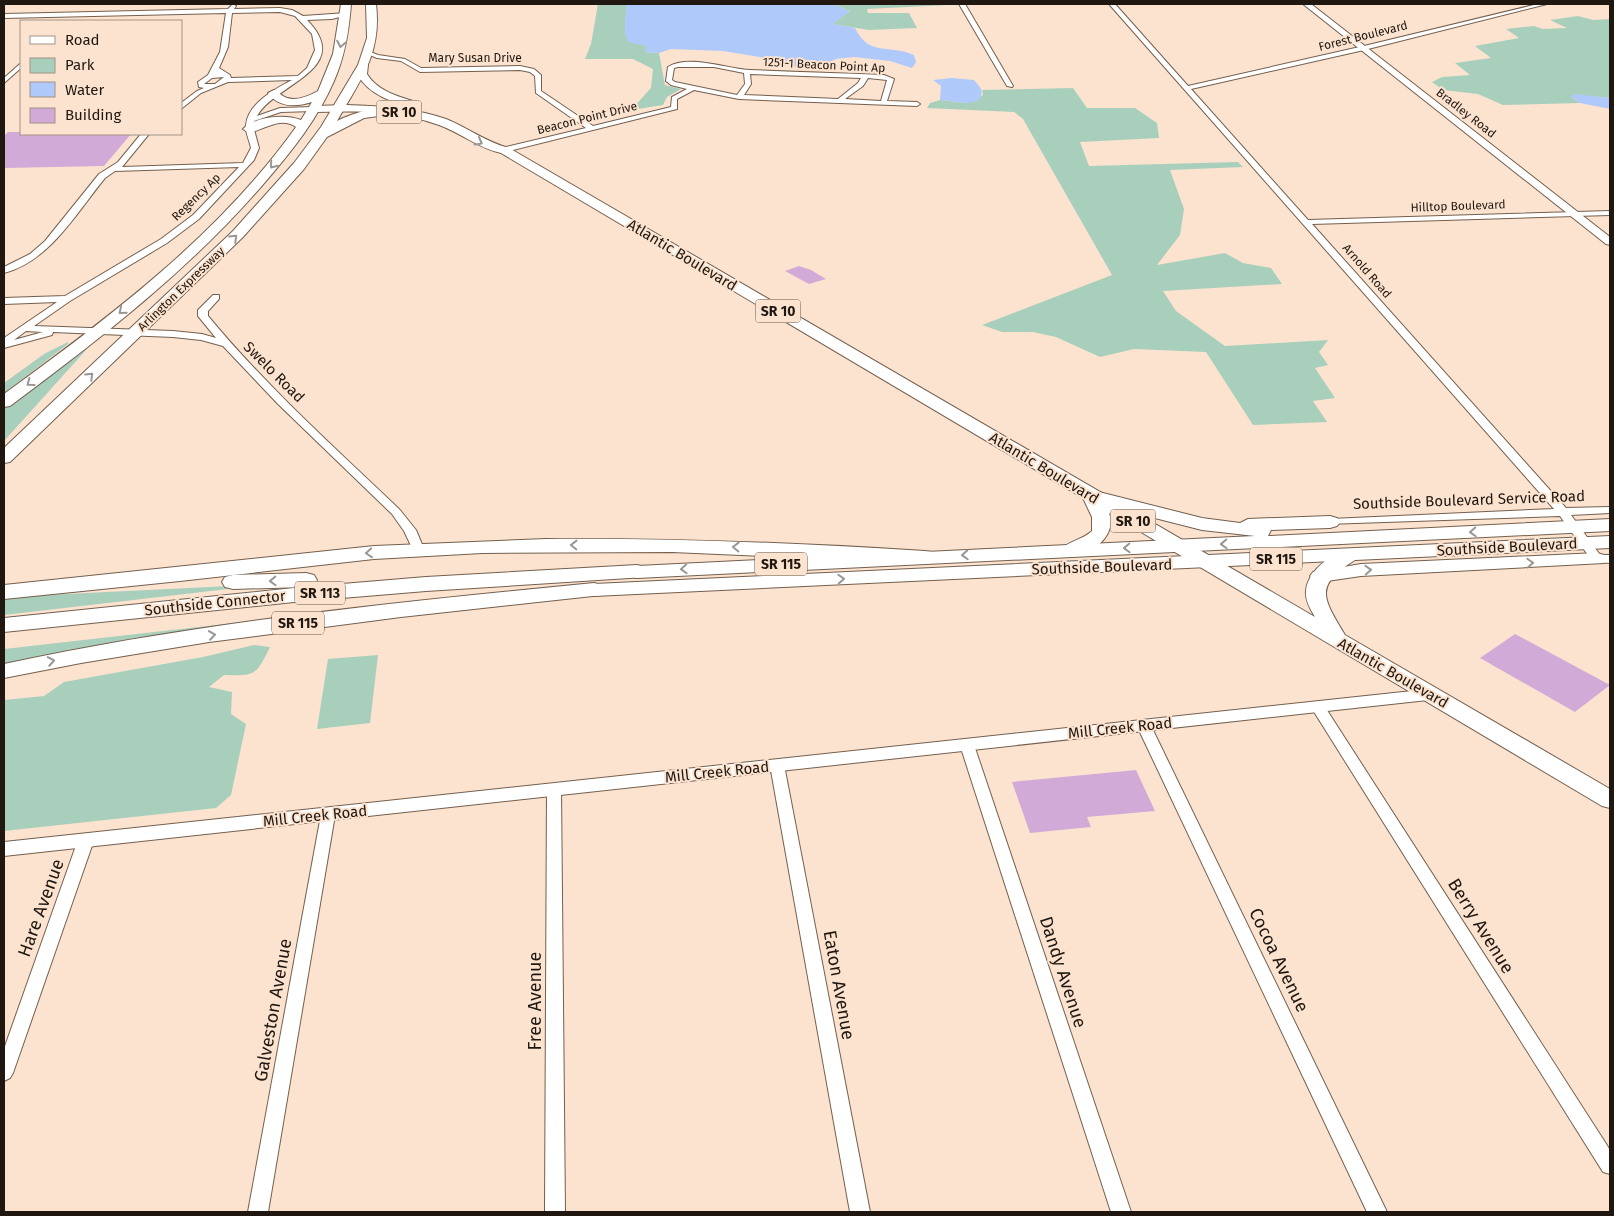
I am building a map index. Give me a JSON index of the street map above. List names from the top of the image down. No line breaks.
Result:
{"streets":{"highway":["Arlington Expressway","Southside Boulevard","SR 115","SR 113","Southside Connector"],"main road":["SR 10","Atlantic Boulevard"],"street":["Forest Boulevard","Mary Susan Drive","1251-1 Beacon Point Ap","Bradley Road","Beacon Point Drive","Regency Ap","Hilltop Boulevard","Arnold Road","Swelo Road","Southside Boulevard Service Road","Mill Creek Road","Hare Avenue","Berry Avenue","Cocoa Avenue","Dandy Avenue","Eaton Avenue","Free Avenue","Galveston Avenue"]},"crossings":[["Forest Boulevard","Bradley Road"],["Forest Boulevard","Arnold Road"],["Mary Susan Drive","Beacon Point Drive"],["1251-1 Beacon Point Ap","Beacon Point Drive"],["Bradley Road","Hilltop Boulevard"],["Beacon Point Drive","Atlantic Boulevard"],["Regency Ap","Swelo Road"],["Hilltop Boulevard","Arnold Road"],["Atlantic Boulevard","Arlington Expressway"],["Atlantic Boulevard","Southside Boulevard"],["Atlantic Boulevard","Mill Creek Road"],["Arnold Road","Southside Boulevard Service Road"],["Arnold Road","Southside Boulevard"],["Arlington Expressway","Swelo Road"],["Southside Boulevard Service Road","Southside Boulevard"],["Southside Boulevard","SR 115"],["Southside Boulevard","Southside Connector"],["SR 115","Southside Connector"],["Mill Creek Road","Hare Avenue"],["Mill Creek Road","Berry Avenue"],["Mill Creek Road","Cocoa Avenue"],["Mill Creek Road","Dandy Avenue"],["Mill Creek Road","Eaton Avenue"],["Mill Creek Road","Free Avenue"],["Mill Creek Road","Galveston Avenue"]],"legend":["Road","Park","Water","Building"]}
